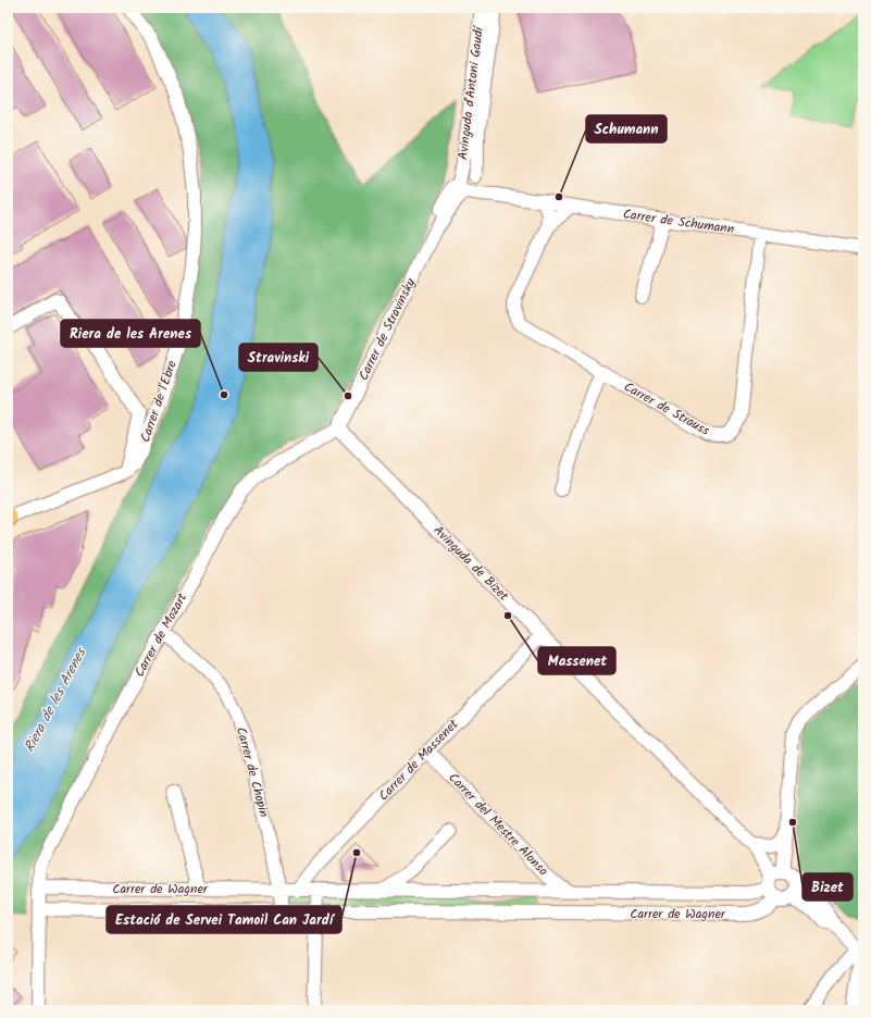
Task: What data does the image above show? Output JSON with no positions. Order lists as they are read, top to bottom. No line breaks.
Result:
{"streets":{"street":["Avinguda d'Antoni Gaudí","Carrer de Schumann","Carrer de Stravinsky","Carrer de l'Ebre","Carrer de Strauss","Avinguda de Bizet","Carrer de Mozart","Carrer de Massenet","Carrer de Chopin","Carrer del Mestre Alonso","Carrer de Wagner"]},"crossings":[["Avinguda d'Antoni Gaudí","Carrer de Schumann"],["Avinguda d'Antoni Gaudí","Carrer de Stravinsky"],["Carrer de Schumann","Carrer de Stravinsky"],["Carrer de Schumann","Carrer de Strauss"],["Carrer de Stravinsky","Avinguda de Bizet"],["Carrer de Stravinsky","Carrer de Mozart"],["Avinguda de Bizet","Carrer de Mozart"],["Avinguda de Bizet","Carrer de Massenet"],["Avinguda de Bizet","Carrer de Wagner"],["Carrer de Mozart","Carrer de Chopin"],["Carrer de Mozart","Carrer de Wagner"],["Carrer de Massenet","Carrer del Mestre Alonso"],["Carrer de Massenet","Carrer de Wagner"],["Carrer de Chopin","Carrer de Wagner"],["Carrer del Mestre Alonso","Carrer de Wagner"]],"water":["Riera de les Arenes"],"places":["Schumann","Riera de les Arenes","Stravinski","Massenet","Bizet","Estació de Servei Tamoil Can Jardí"]}
